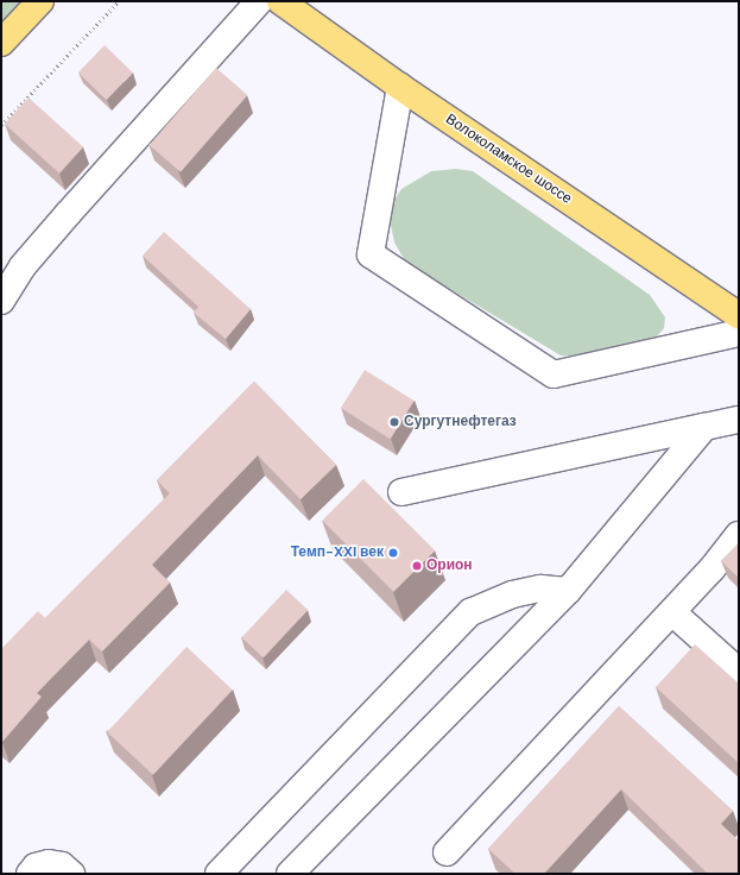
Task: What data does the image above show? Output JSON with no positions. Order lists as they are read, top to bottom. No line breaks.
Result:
{"streets":{"main road":["Волоколамское шоссе"]},"places":["Сургутнефтегаз","Темп-XXI век","Орион"]}
